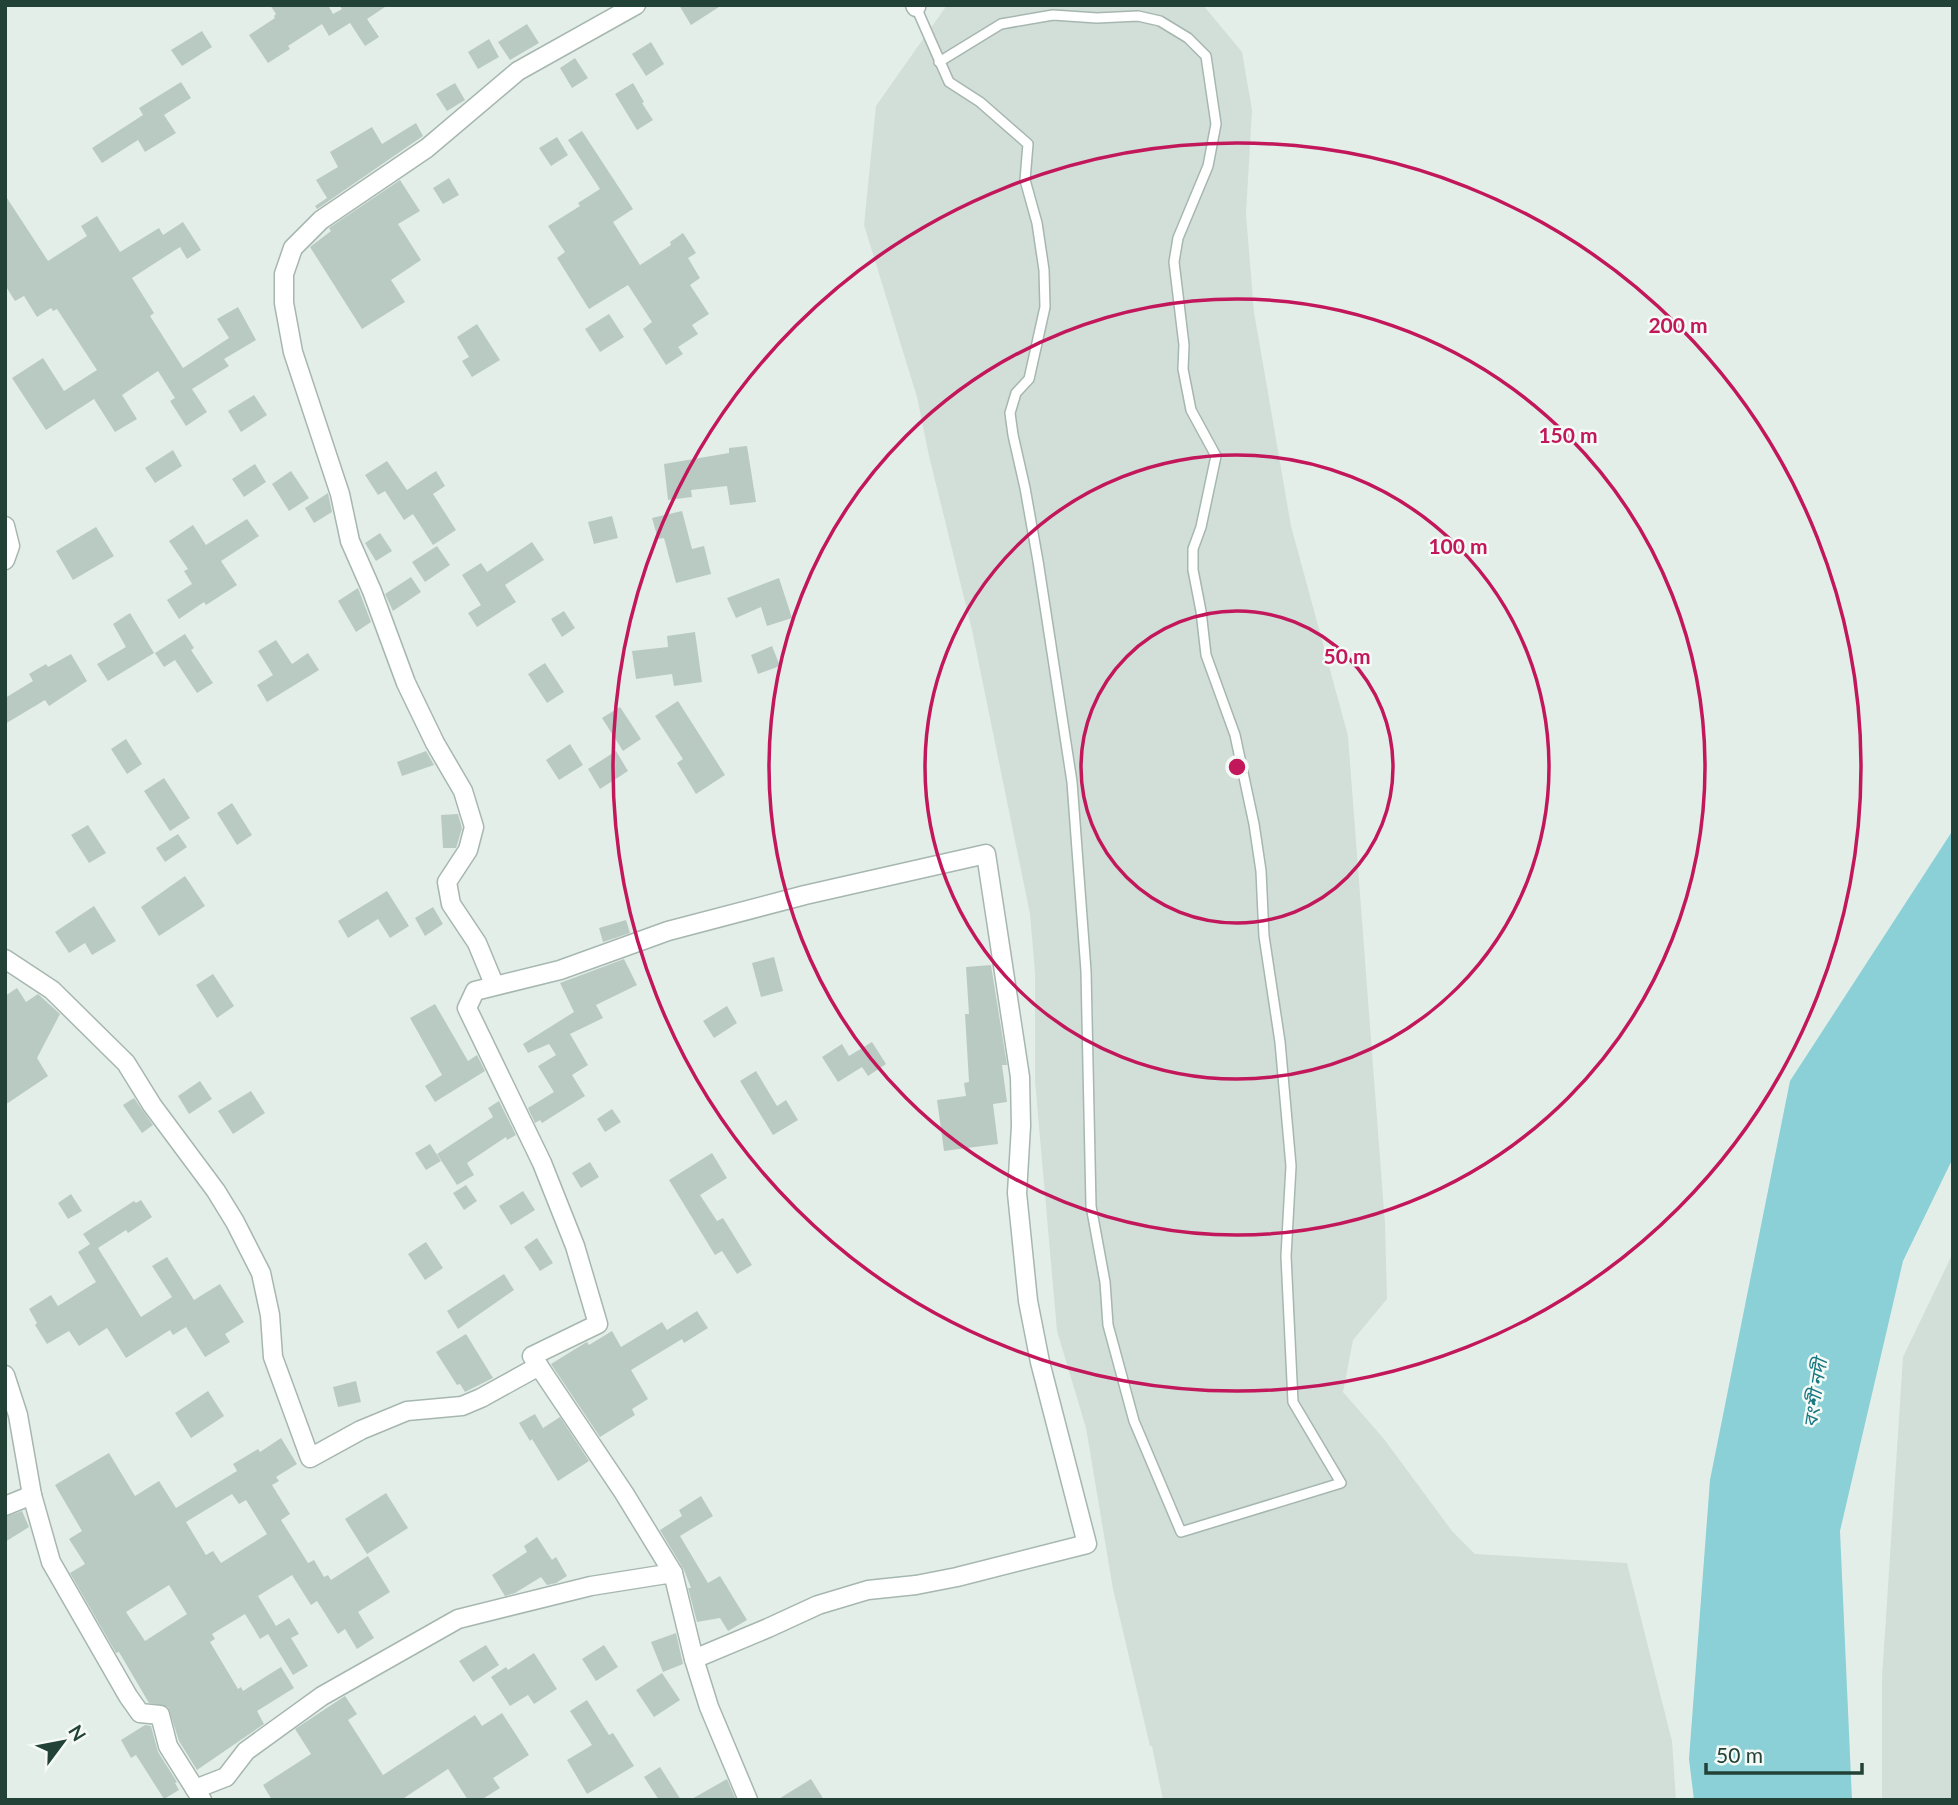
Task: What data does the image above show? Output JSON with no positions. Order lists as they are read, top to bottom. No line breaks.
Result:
{"water":["বংশী নদী"],"scale_bar":"50 m","north":"top right","rings":["200 m","150 m","100 m","50 m"]}
